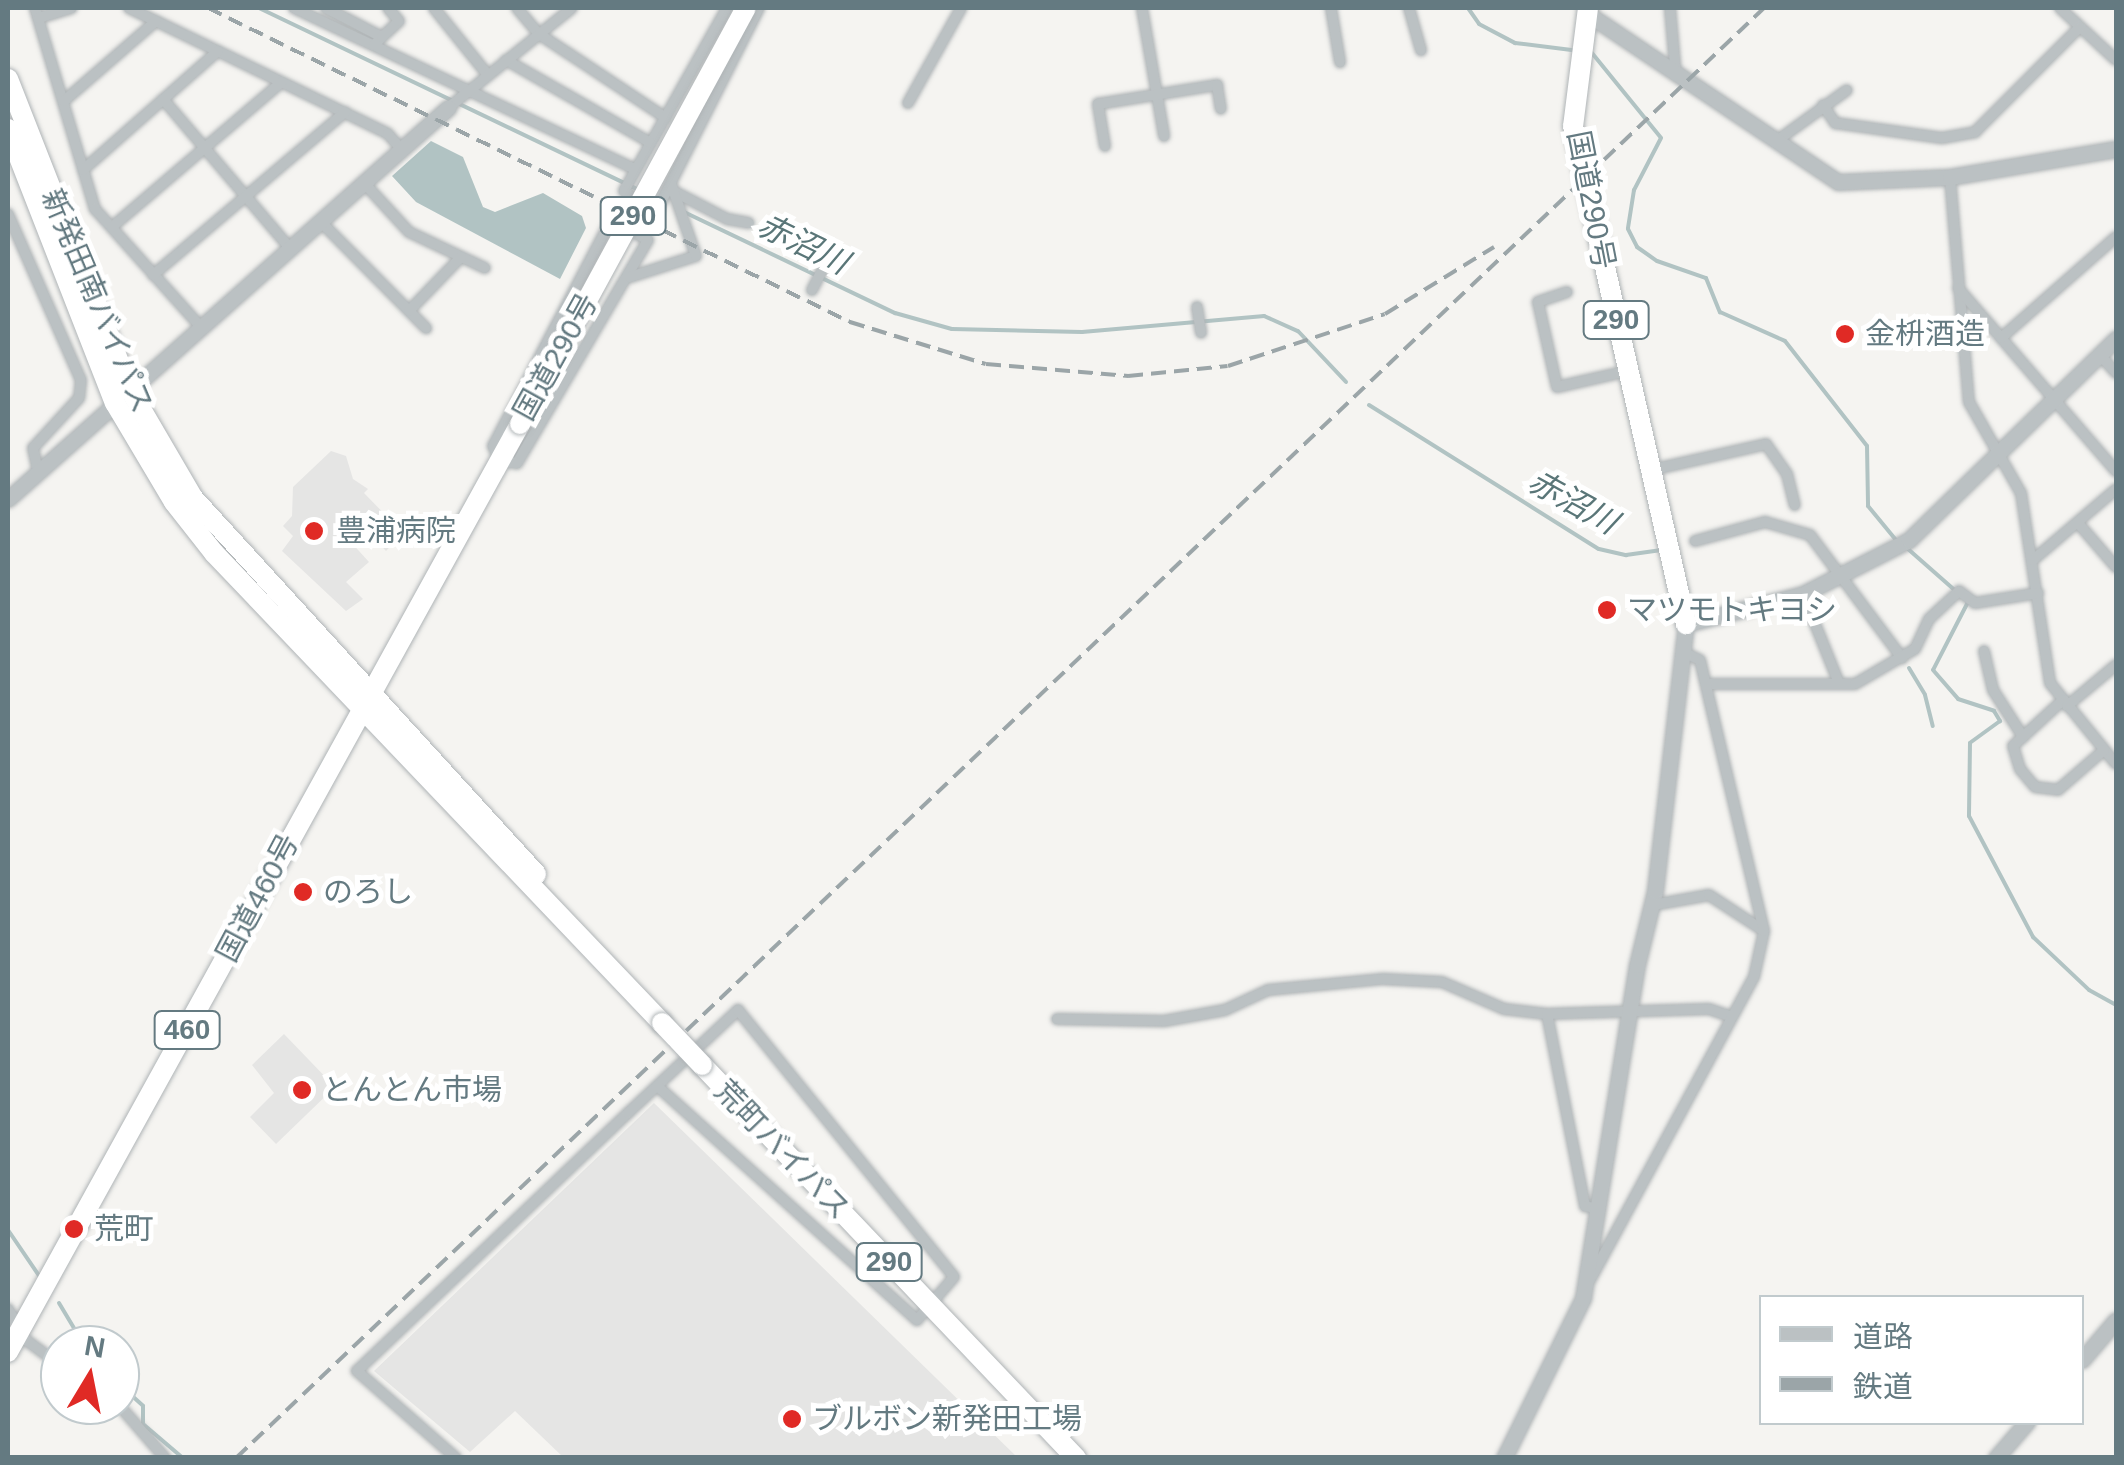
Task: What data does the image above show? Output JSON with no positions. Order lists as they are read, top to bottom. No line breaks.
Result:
{"streets":{"highway":["国道290号","290","新発田南バイパス","国道460号","460","荒町バイパス"]},"crossings":[["国道290号","新発田南バイパス"],["国道290号","国道460号"],["国道290号","荒町バイパス"],["新発田南バイパス","国道460号"],["新発田南バイパス","荒町バイパス"],["国道460号","荒町バイパス"]],"water":["赤沼川"],"places":["金枡酒造","豊浦病院","マツモトキヨシ","のろし","とんとん市場","荒町","ブルボン新発田工場"],"legend":["道路","鉄道"],"north":"top"}
